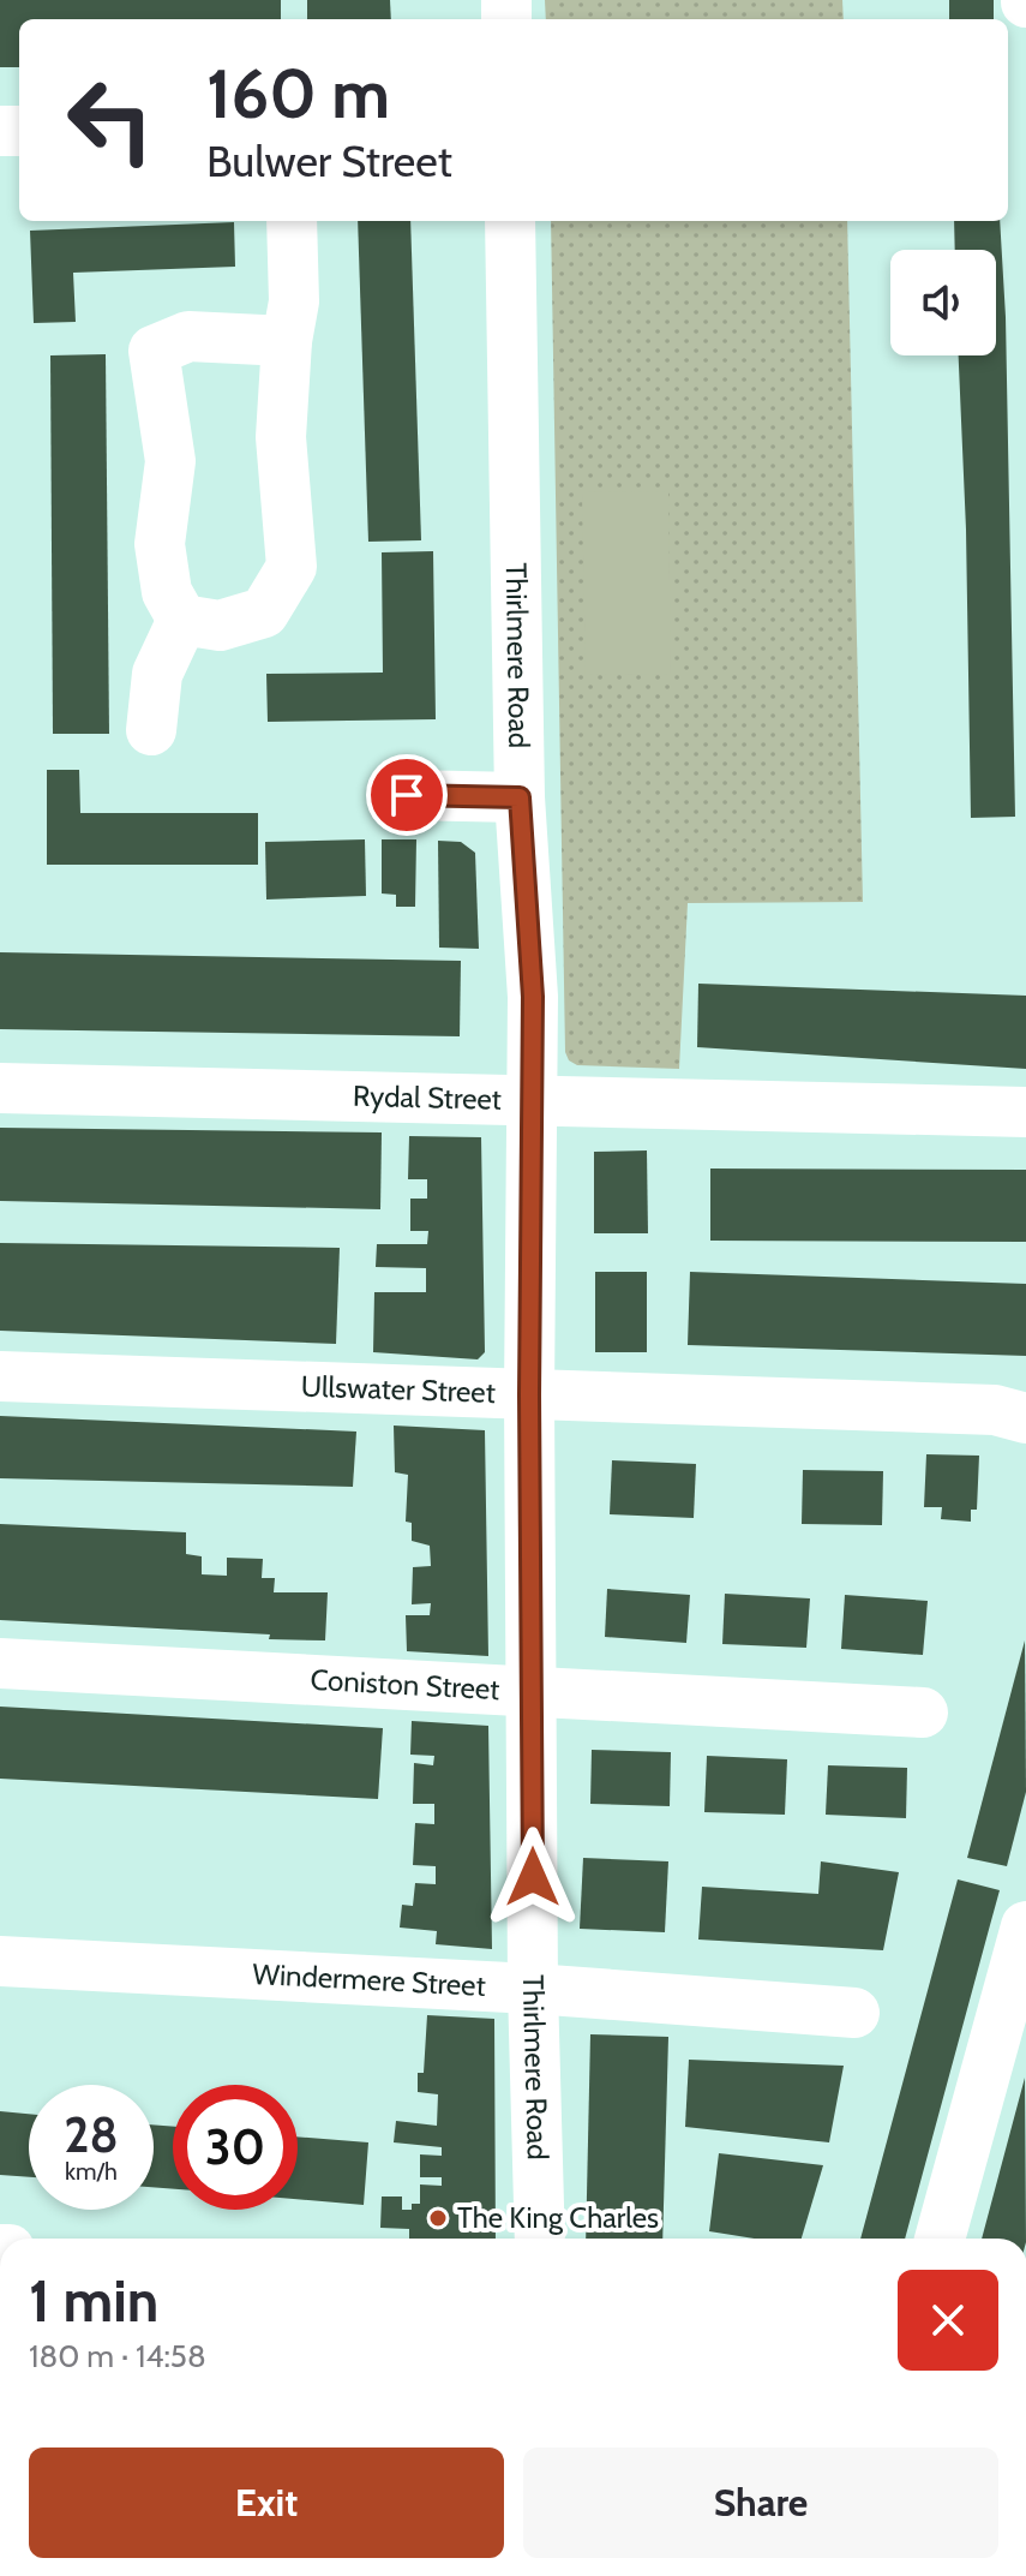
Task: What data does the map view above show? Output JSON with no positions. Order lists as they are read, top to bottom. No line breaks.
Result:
{"streets":{"street":["Thirlmere Road","Rydal Street","Ullswater Street","Coniston Street","Windermere Street"]},"crossings":[["Thirlmere Road","Rydal Street"],["Thirlmere Road","Ullswater Street"],["Thirlmere Road","Coniston Street"],["Thirlmere Road","Windermere Street"]],"places":["The King Charles"],"page":{"turn":["160 m","Bulwer Street"],"speed":"28 km/h","limit":"30","heading":["1 min","180 m · 14:58"],"buttons":["Exit","Share"]}}
